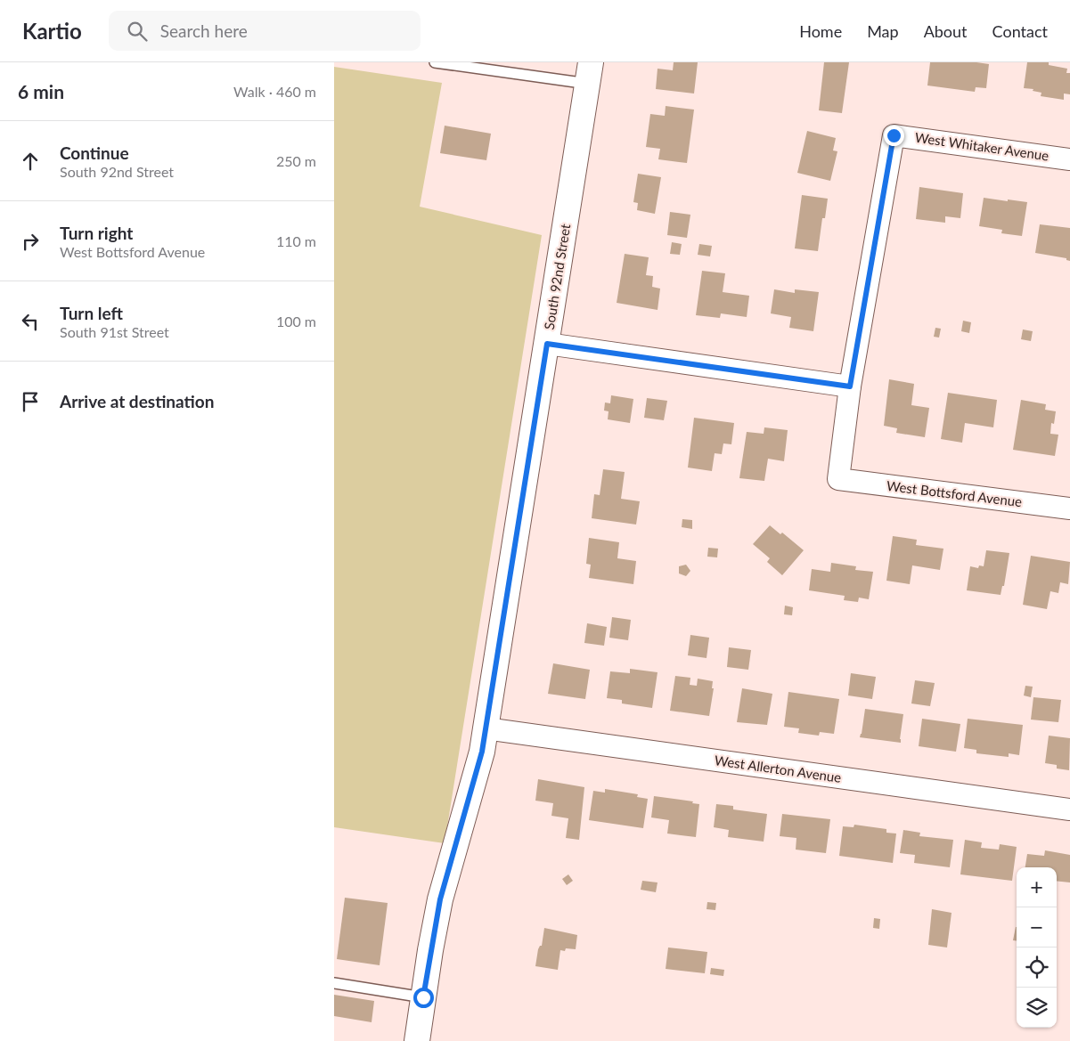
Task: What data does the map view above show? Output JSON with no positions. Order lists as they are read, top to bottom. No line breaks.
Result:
{"streets":{"main road":["South 92nd Street"],"street":["West Whitaker Avenue","West Bottsford Avenue","West Allerton Avenue"]},"crossings":[["West Whitaker Avenue","West Bottsford Avenue"],["South 92nd Street","West Allerton Avenue"]],"page":{"header":"Kartio","search":"Search here","nav":["Home","Map","About","Contact"],"heading":["6 min","Walk · 460 m"],"list":[["Continue","South 92nd Street","250 m"],["Turn right","West Bottsford Avenue","110 m"],["Turn left","South 91st Street","100 m"],"Arrive at destination"],"map_buttons":["+","−"]}}
